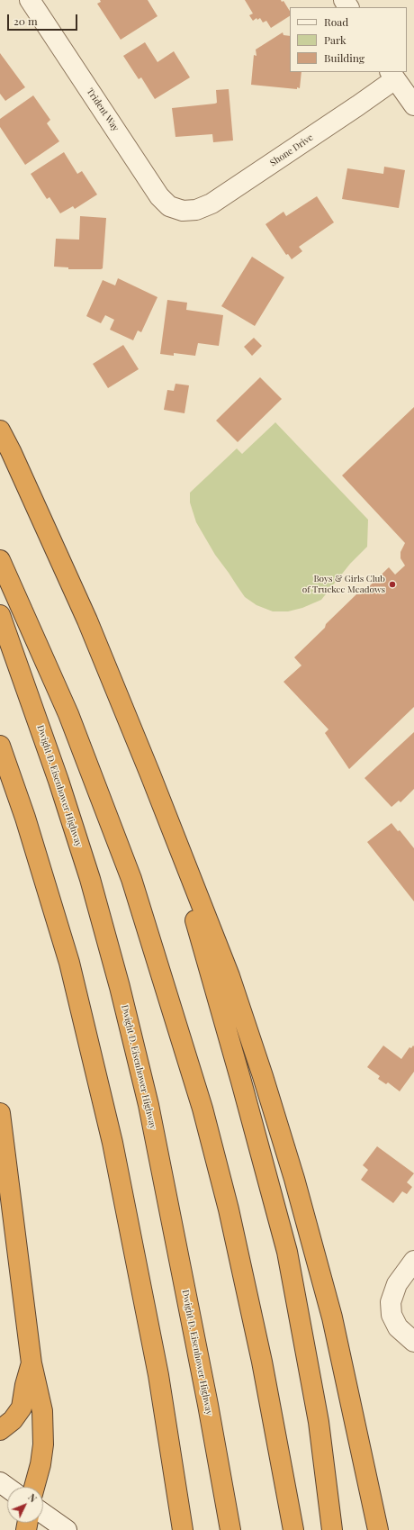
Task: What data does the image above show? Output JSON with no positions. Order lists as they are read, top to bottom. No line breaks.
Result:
{"streets":{"highway":["Dwight D. Eisenhower Highway"],"street":["Trident Way","Shone Drive"]},"crossings":[["Trident Way","Shone Drive"]],"places":["Boys & Girls Club of Truckee Meadows"],"legend":["Road","Park","Building"],"scale_bar":"20 m","north":"top right"}
